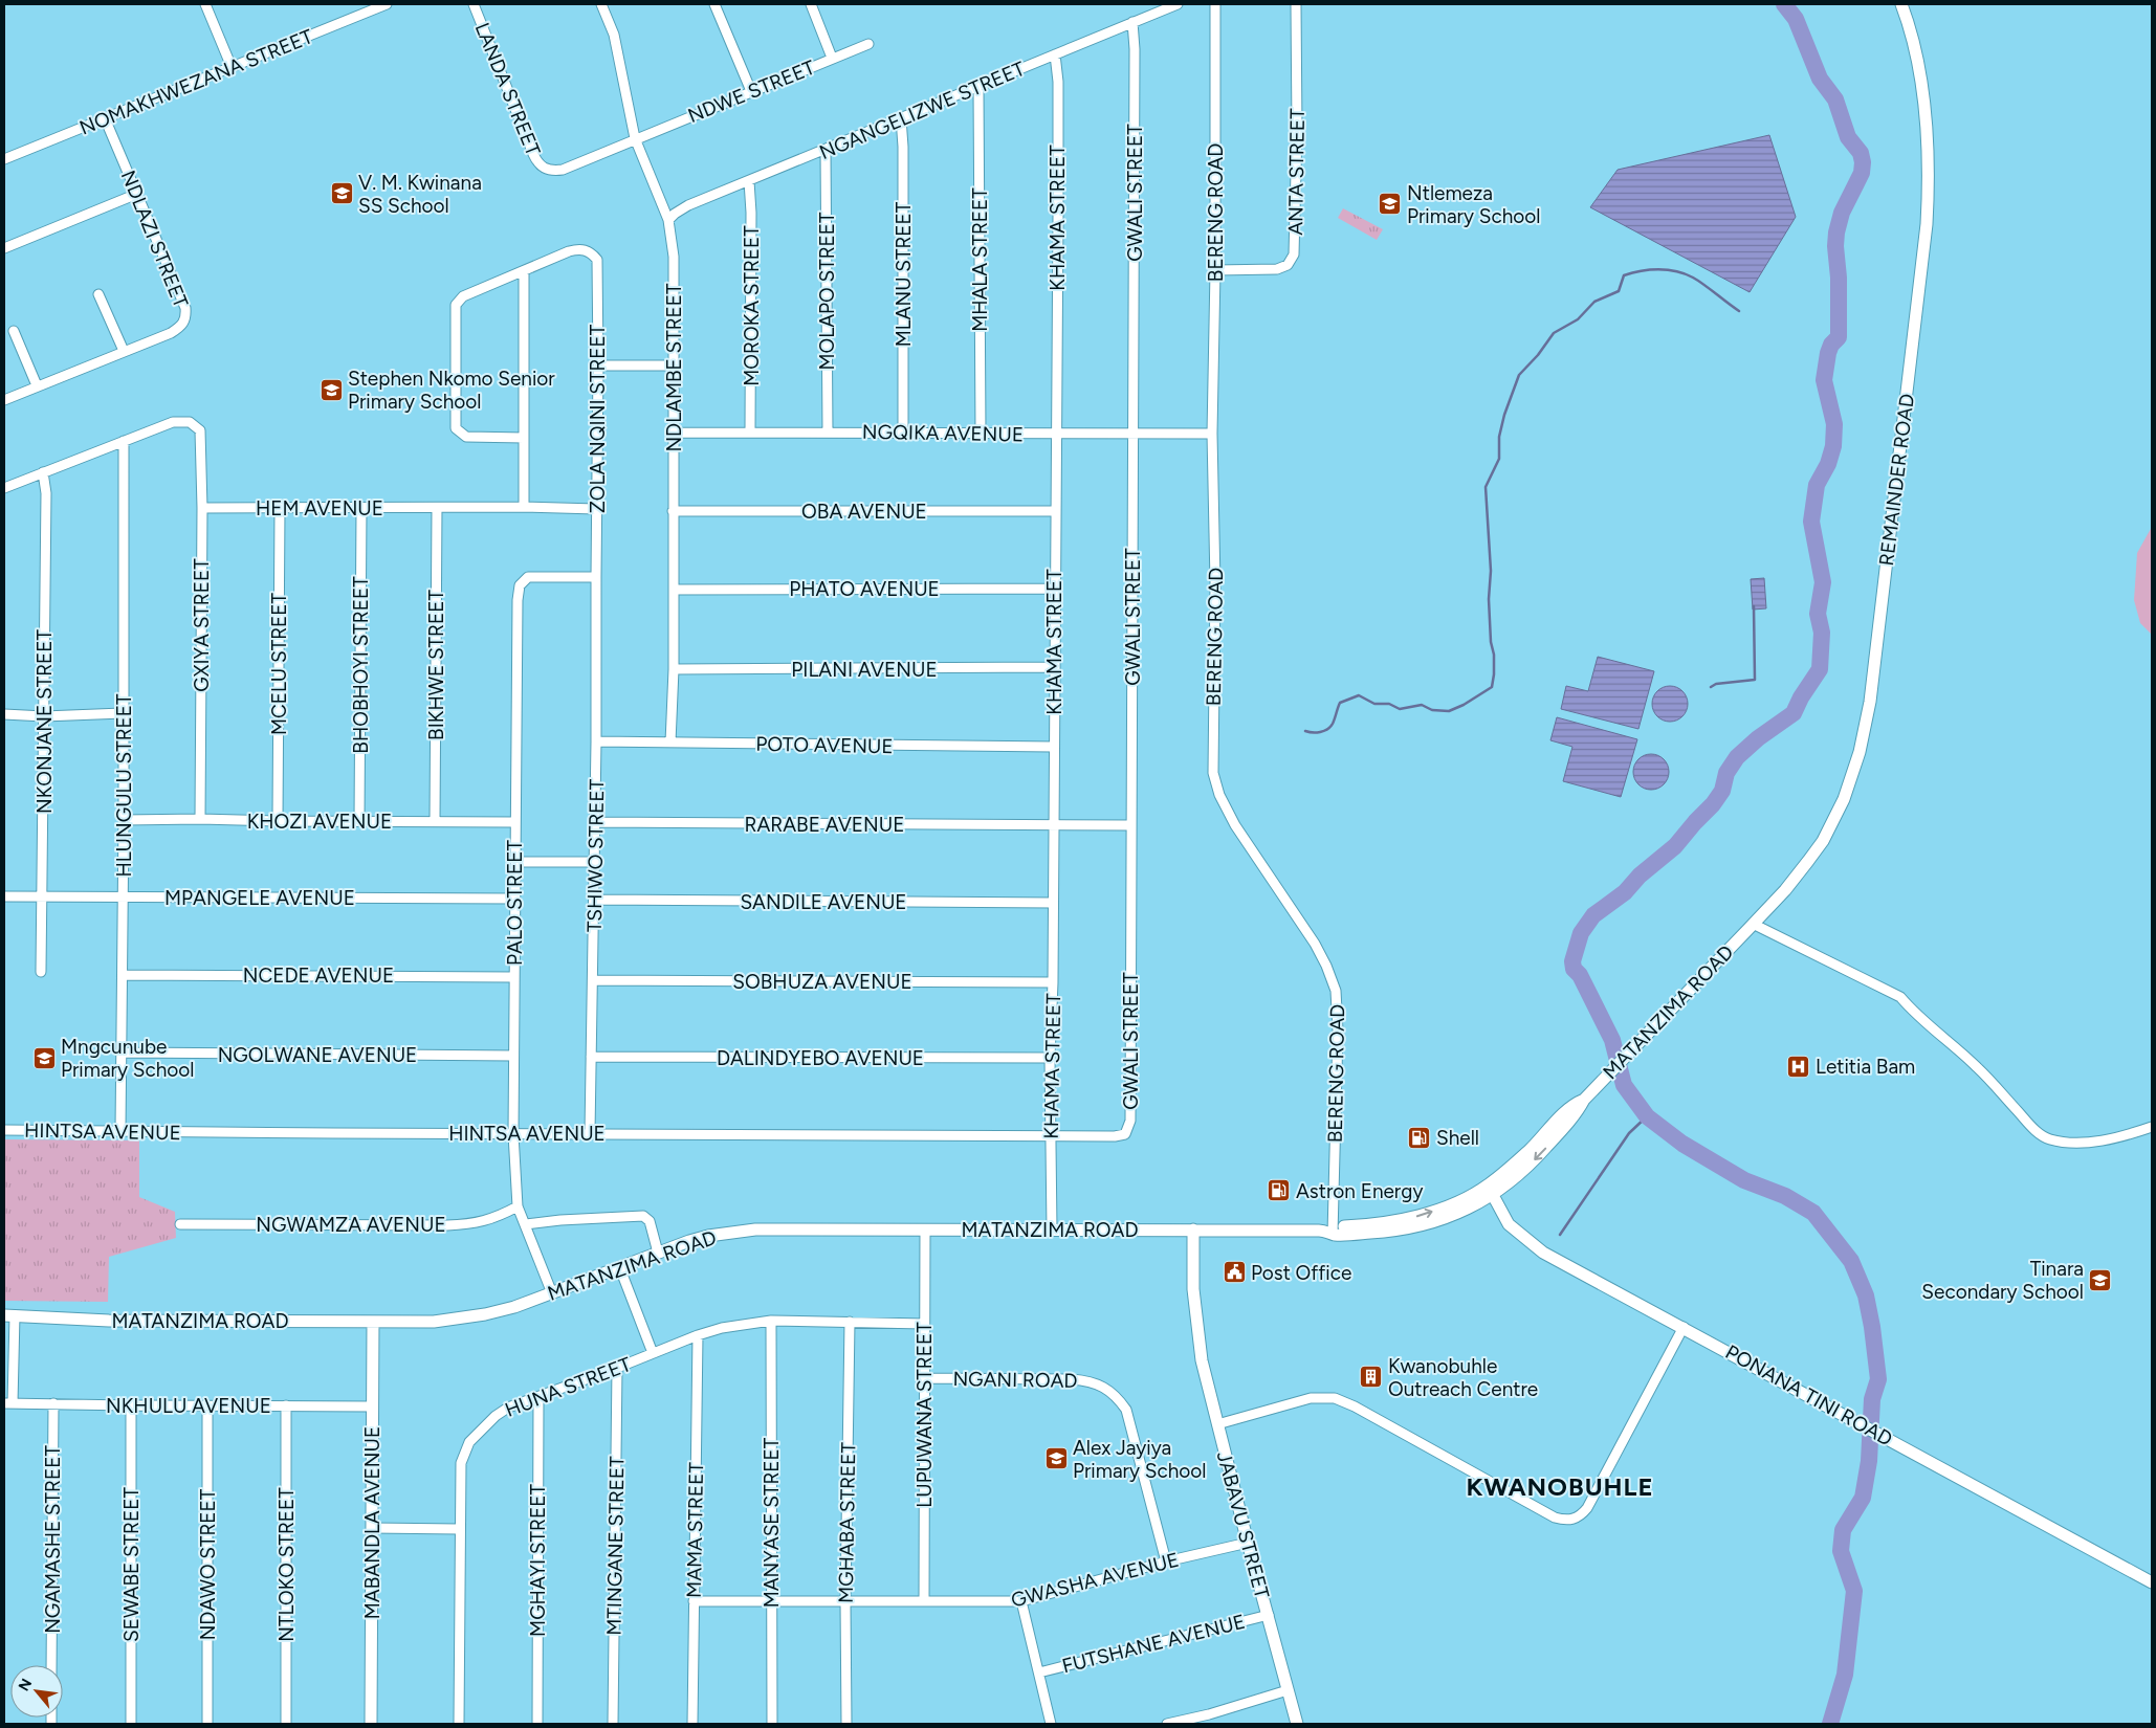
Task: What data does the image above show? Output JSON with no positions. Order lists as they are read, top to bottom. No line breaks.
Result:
{"streets":{"street":["NOMAKHWEZANA STREET","LANDA STREET","NDWE STREET","NGANGELIZWE STREET","ANTA STREET","GWALI STREET","BERENG ROAD","KHAMA STREET","NDLAZI STREET","MHALA STREET","MLANU STREET","MOLAPO STREET","MOROKA STREET","NDLAMBE STREET","ZOLA NQINI STREET","NGQIKA AVENUE","REMAINDER ROAD","HEM AVENUE","OBA AVENUE","PHATO AVENUE","GXIYA STREET","MCELU STREET","BHOBHOYI STREET","BIKHWE STREET","PILANI AVENUE","NKONJANE STREET","POTO AVENUE","HLUNGULU STREET","KHOZI AVENUE","RARABE AVENUE","TSHIWO STREET","MPANGELE AVENUE","SANDILE AVENUE","PALO STREET","NCEDE AVENUE","SOBHUZA AVENUE","MATANZIMA ROAD","NGOLWANE AVENUE","DALINDYEBO AVENUE","HINTSA AVENUE","NGWAMZA AVENUE","NGANI ROAD","HUNA STREET","PONANA TINI ROAD","NKHULU AVENUE","LUPUWANA STREET","MABANDLA AVENUE","MANYASE STREET","MGHABA STREET","JABAVU STREET","MAMA STREET","NGAMASHE STREET","MTINGANE STREET","MGHAYI STREET","SEWABE STREET","NDAWO STREET","NTLOKO STREET","GWASHA AVENUE","FUTSHANE AVENUE"]},"crossings":[["NOMAKHWEZANA STREET","NDLAZI STREET"],["LANDA STREET","NDWE STREET"],["LANDA STREET","NDLAMBE STREET"],["NDWE STREET","NDLAMBE STREET"],["NGANGELIZWE STREET","GWALI STREET"],["NGANGELIZWE STREET","KHAMA STREET"],["NGANGELIZWE STREET","MHALA STREET"],["NGANGELIZWE STREET","MLANU STREET"],["NGANGELIZWE STREET","MOLAPO STREET"],["NGANGELIZWE STREET","MOROKA STREET"],["NGANGELIZWE STREET","NDLAMBE STREET"],["ANTA STREET","BERENG ROAD"],["GWALI STREET","KHAMA STREET"],["GWALI STREET","NGQIKA AVENUE"],["GWALI STREET","RARABE AVENUE"],["GWALI STREET","HINTSA AVENUE"],["BERENG ROAD","NGQIKA AVENUE"],["BERENG ROAD","MATANZIMA ROAD"],["KHAMA STREET","NGQIKA AVENUE"],["KHAMA STREET","OBA AVENUE"],["KHAMA STREET","PHATO AVENUE"],["KHAMA STREET","PILANI AVENUE"],["KHAMA STREET","POTO AVENUE"],["KHAMA STREET","RARABE AVENUE"],["KHAMA STREET","SANDILE AVENUE"],["KHAMA STREET","SOBHUZA AVENUE"],["KHAMA STREET","MATANZIMA ROAD"],["KHAMA STREET","DALINDYEBO AVENUE"],["KHAMA STREET","HINTSA AVENUE"],["MHALA STREET","NGQIKA AVENUE"],["MLANU STREET","NGQIKA AVENUE"],["MOLAPO STREET","NGQIKA AVENUE"],["MOROKA STREET","NGQIKA AVENUE"],["NDLAMBE STREET","NGQIKA AVENUE"],["NDLAMBE STREET","OBA AVENUE"],["NDLAMBE STREET","PHATO AVENUE"],["NDLAMBE STREET","PILANI AVENUE"],["NDLAMBE STREET","POTO AVENUE"],["ZOLA NQINI STREET","HEM AVENUE"],["ZOLA NQINI STREET","TSHIWO STREET"],["ZOLA NQINI STREET","PALO STREET"],["REMAINDER ROAD","MATANZIMA ROAD"],["HEM AVENUE","GXIYA STREET"],["HEM AVENUE","MCELU STREET"],["HEM AVENUE","BHOBHOYI STREET"],["HEM AVENUE","BIKHWE STREET"],["GXIYA STREET","HLUNGULU STREET"],["GXIYA STREET","KHOZI AVENUE"],["MCELU STREET","KHOZI AVENUE"],["BHOBHOYI STREET","KHOZI AVENUE"],["BIKHWE STREET","KHOZI AVENUE"],["NKONJANE STREET","MPANGELE AVENUE"],["POTO AVENUE","TSHIWO STREET"],["HLUNGULU STREET","KHOZI AVENUE"],["HLUNGULU STREET","MPANGELE AVENUE"],["HLUNGULU STREET","NCEDE AVENUE"],["HLUNGULU STREET","NGOLWANE AVENUE"],["HLUNGULU STREET","HINTSA AVENUE"],["KHOZI AVENUE","PALO STREET"],["RARABE AVENUE","TSHIWO STREET"],["TSHIWO STREET","SANDILE AVENUE"],["TSHIWO STREET","PALO STREET"],["TSHIWO STREET","SOBHUZA AVENUE"],["TSHIWO STREET","DALINDYEBO AVENUE"],["TSHIWO STREET","HINTSA AVENUE"],["MPANGELE AVENUE","PALO STREET"],["PALO STREET","NCEDE AVENUE"],["PALO STREET","MATANZIMA ROAD"],["PALO STREET","NGOLWANE AVENUE"],["PALO STREET","HINTSA AVENUE"],["PALO STREET","NGWAMZA AVENUE"],["MATANZIMA ROAD","PONANA TINI ROAD"],["MATANZIMA ROAD","LUPUWANA STREET"],["MATANZIMA ROAD","MABANDLA AVENUE"],["MATANZIMA ROAD","JABAVU STREET"],["NGANI ROAD","LUPUWANA STREET"],["NGANI ROAD","GWASHA AVENUE"],["HUNA STREET","LUPUWANA STREET"],["HUNA STREET","MANYASE STREET"],["HUNA STREET","MGHABA STREET"],["HUNA STREET","MAMA STREET"],["HUNA STREET","MTINGANE STREET"],["HUNA STREET","MGHAYI STREET"],["NKHULU AVENUE","MABANDLA AVENUE"],["NKHULU AVENUE","NGAMASHE STREET"],["NKHULU AVENUE","SEWABE STREET"],["NKHULU AVENUE","NDAWO STREET"],["NKHULU AVENUE","NTLOKO STREET"],["LUPUWANA STREET","GWASHA AVENUE"],["MANYASE STREET","GWASHA AVENUE"],["MGHABA STREET","GWASHA AVENUE"],["JABAVU STREET","GWASHA AVENUE"],["JABAVU STREET","FUTSHANE AVENUE"],["MAMA STREET","GWASHA AVENUE"]],"districts":["KWANOBUHLE"],"places":{"school or university":["V. M. Kwinana SS School","Ntlemeza Primary School","Stephen Nkomo Senior Primary School","Mngcunube Primary School","Tinara Secondary School","Alex Jayiya Primary School"],"hospital":["Letitia Bam"],"fuel station":["Shell","Astron Energy"],"public building":["Post Office"],"building":["Kwanobuhle Outreach Centre"]},"north":"top left"}
